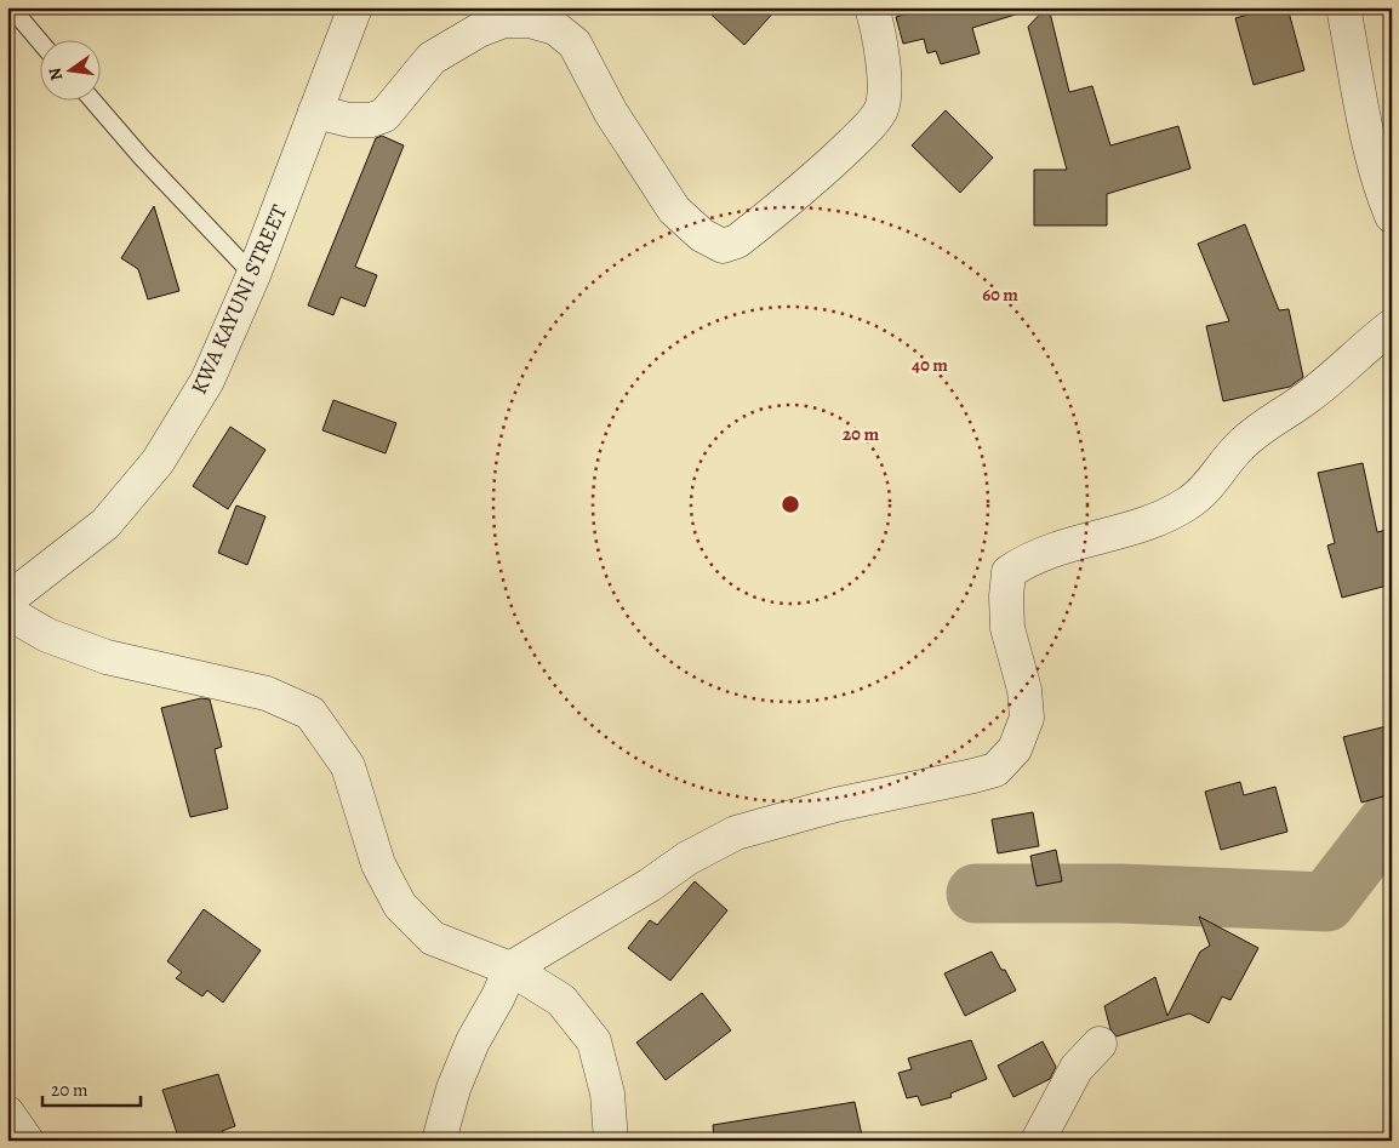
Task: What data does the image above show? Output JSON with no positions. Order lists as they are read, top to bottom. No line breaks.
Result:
{"streets":{"street":["KWA KAYUNI STREET"]},"scale_bar":"20 m","north":"left","rings":["60 m","40 m","20 m"]}
